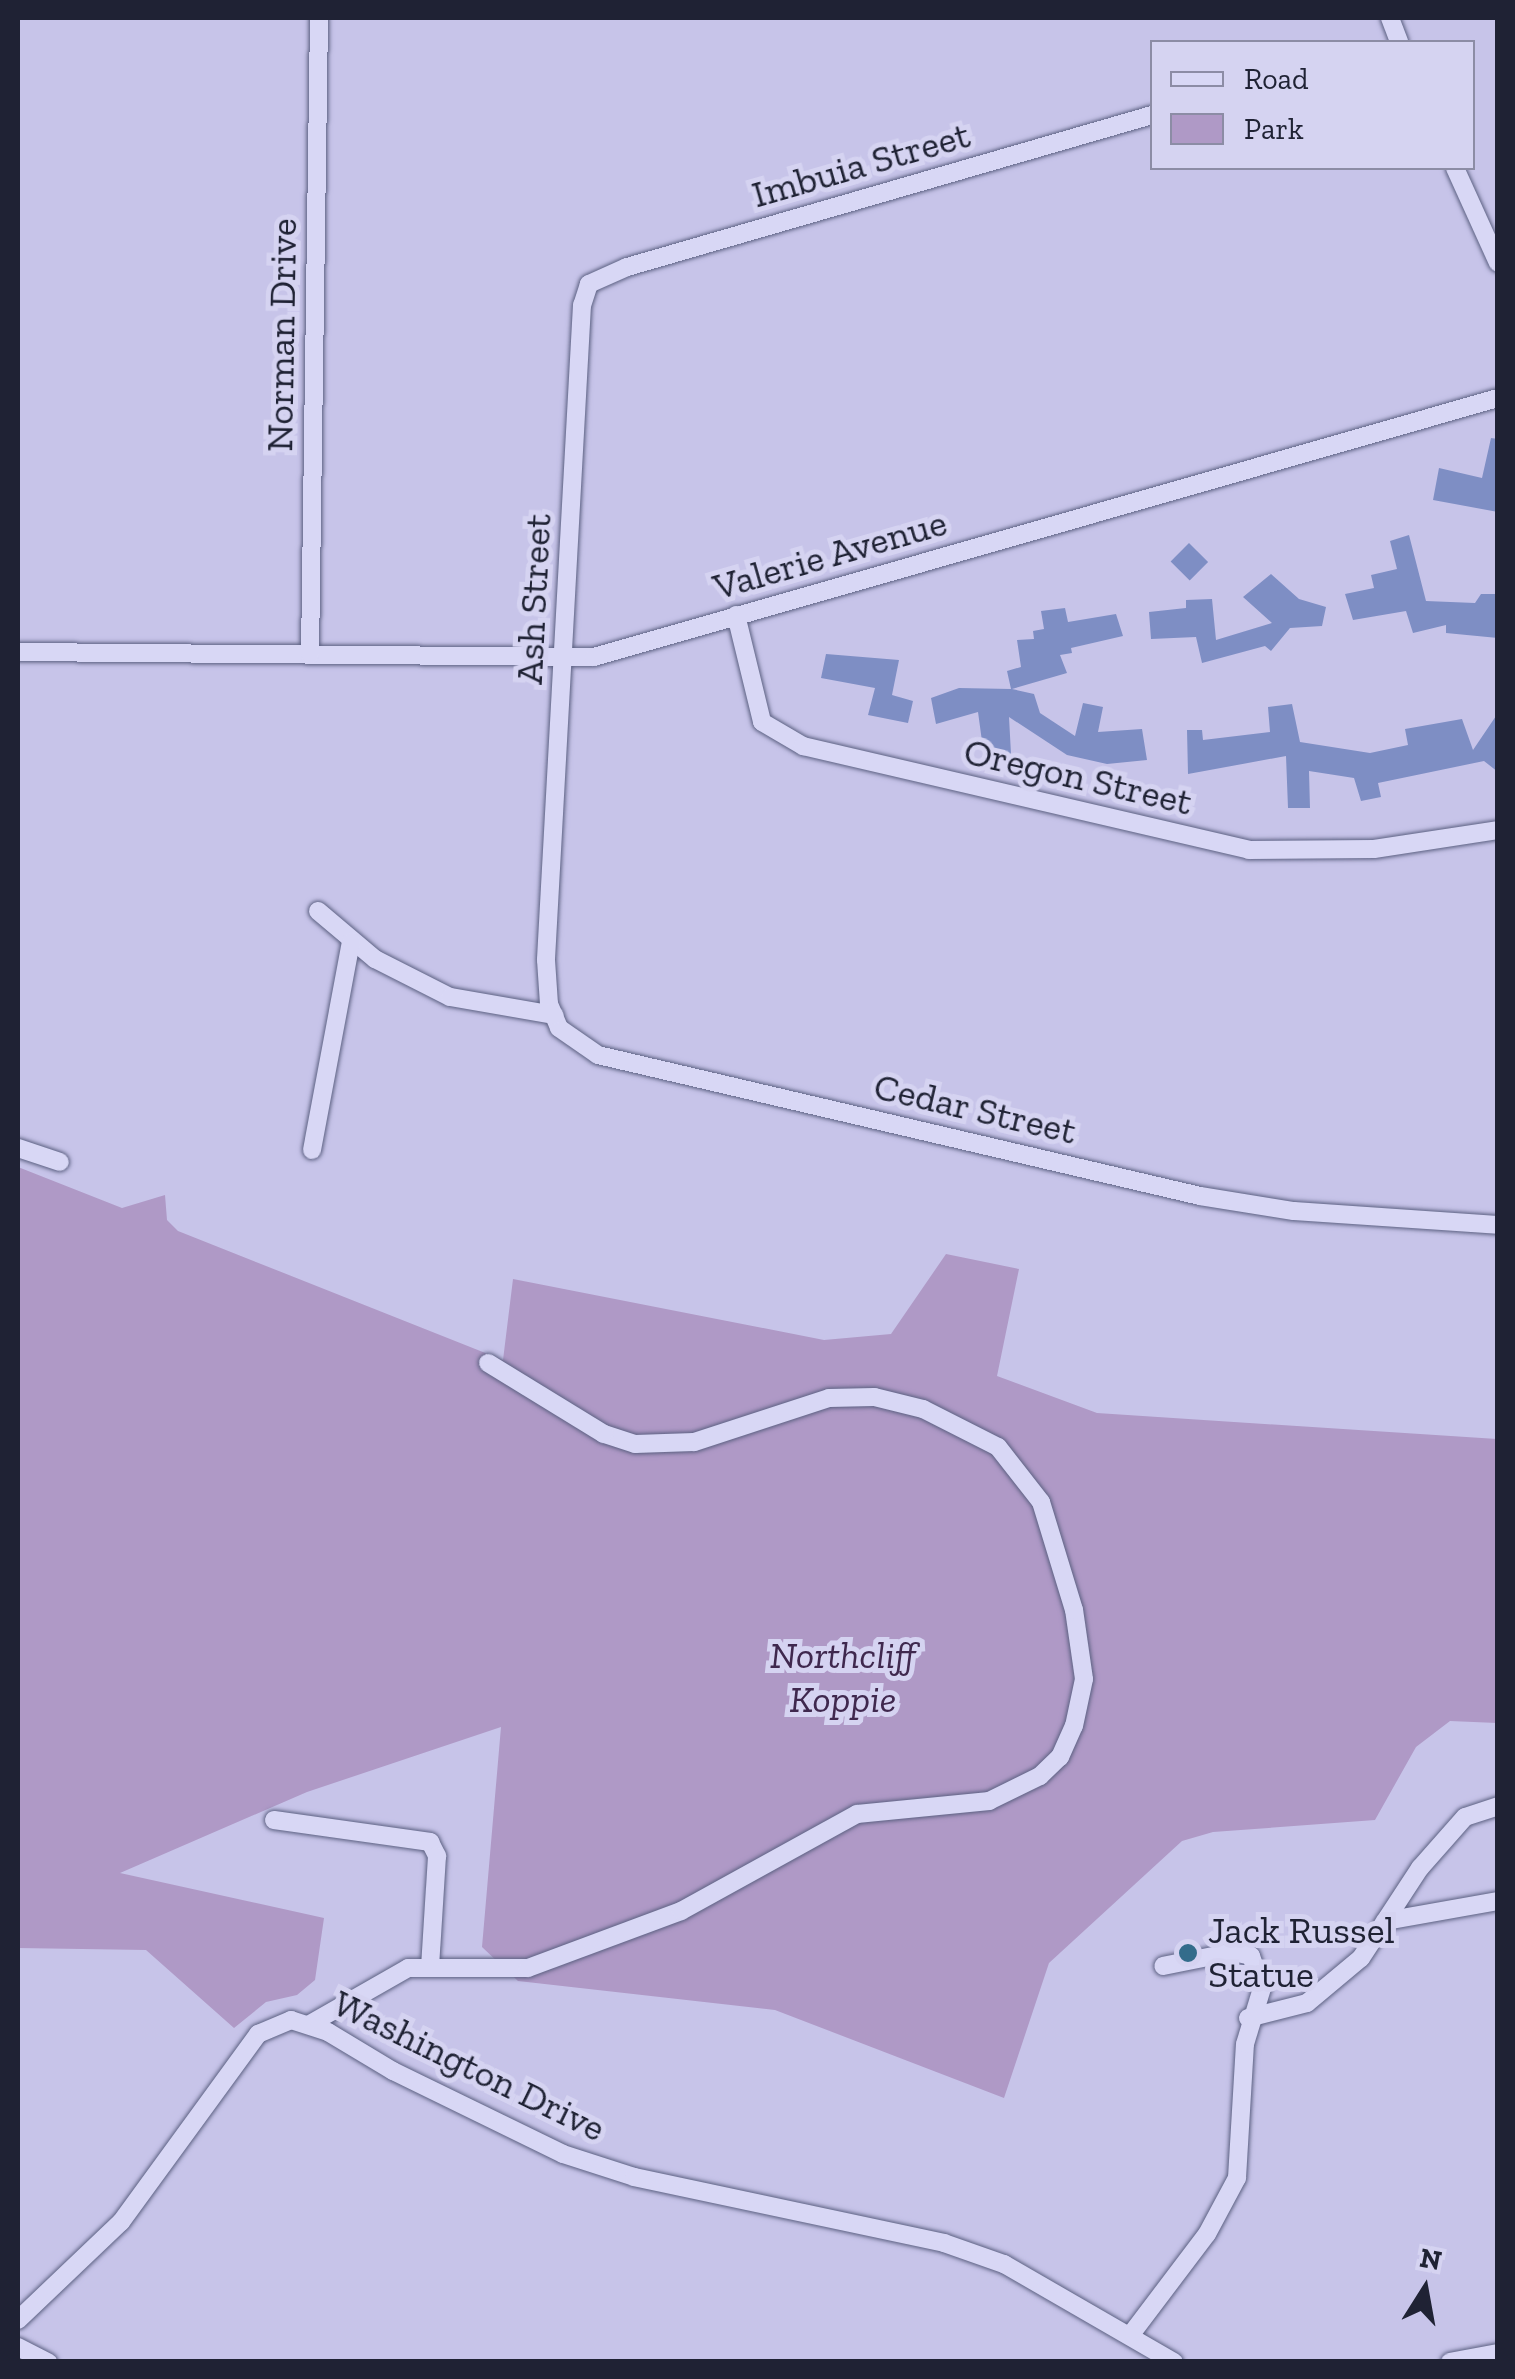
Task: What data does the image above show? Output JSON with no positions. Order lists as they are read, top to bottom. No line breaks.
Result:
{"streets":{"street":["Imbuia Street","Norman Drive","Valerie Avenue","Ash Street","Oregon Street","Cedar Street","Washington Drive"]},"crossings":[["Imbuia Street","Ash Street"],["Norman Drive","Valerie Avenue"],["Valerie Avenue","Ash Street"],["Valerie Avenue","Oregon Street"],["Ash Street","Cedar Street"]],"parks":["Northcliff Koppie"],"places":["Jack Russel Statue"],"legend":["Road","Park"],"north":"top"}
